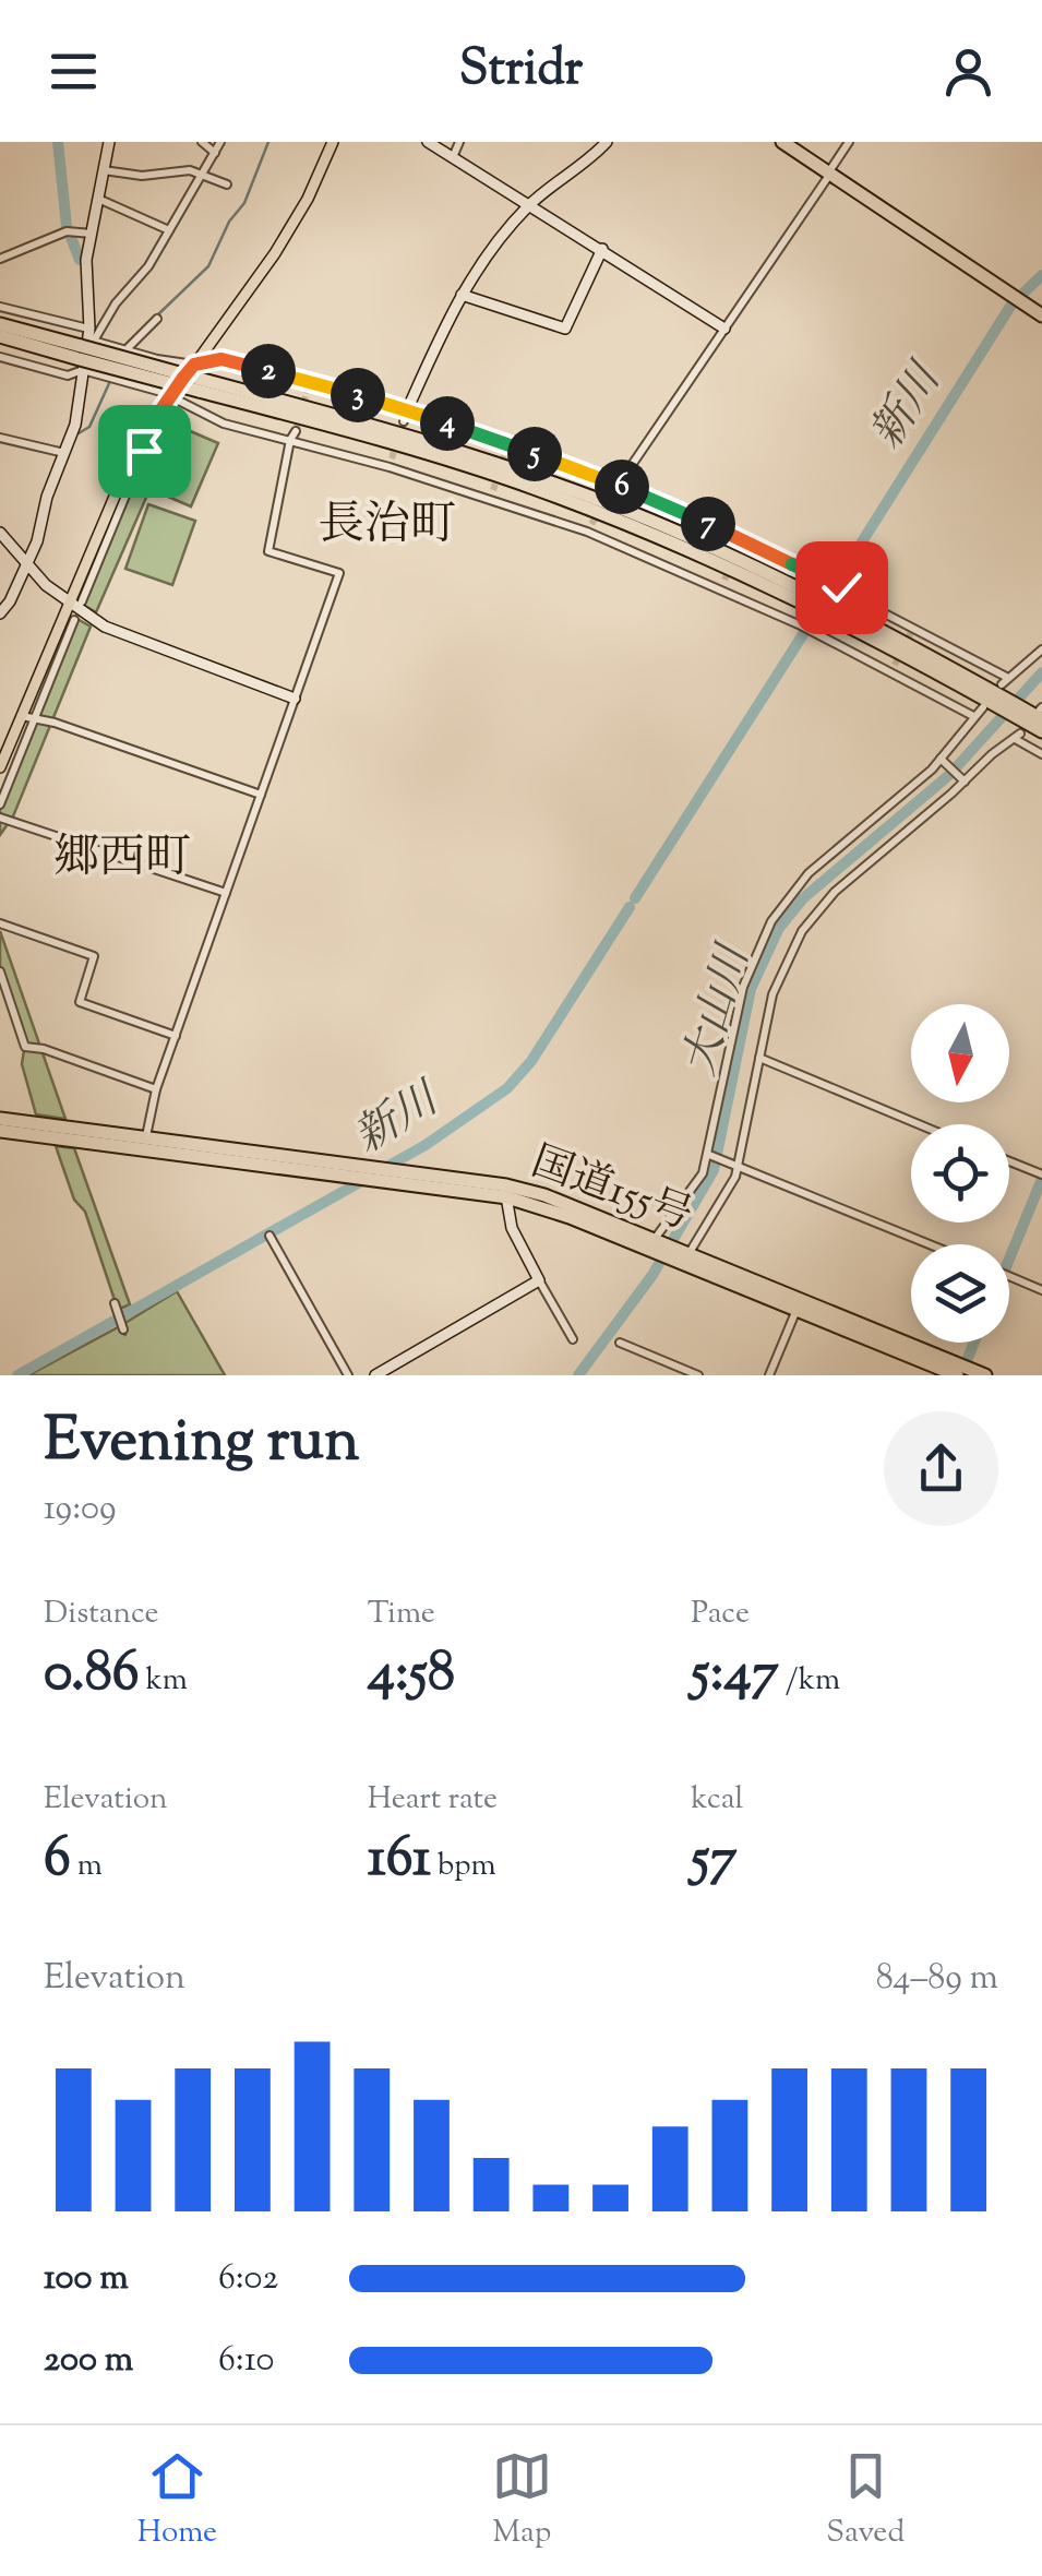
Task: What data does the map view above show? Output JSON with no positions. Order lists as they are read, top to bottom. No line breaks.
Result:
{"streets":{"highway":["国道155号"]},"districts":["長治町","郷西町"],"water":["新川","大山川"],"north":"bottom","page":{"header":"Stridr","pins":["2","3","4","5","6","7"],"heading":["Evening run","19:09"],"stats":[["Distance","0.86 km"],["Time","4:58"],["Pace","5:47 /km"],["Elevation","6 m"],["Heart rate","161 bpm"],["kcal","57"]],"chart":["Elevation","84–89 m"],"list":[{"name":"100 m","note":"6:02"},{"name":"200 m","note":"6:10"}],"tabs":["Home","Map","Saved"]}}
